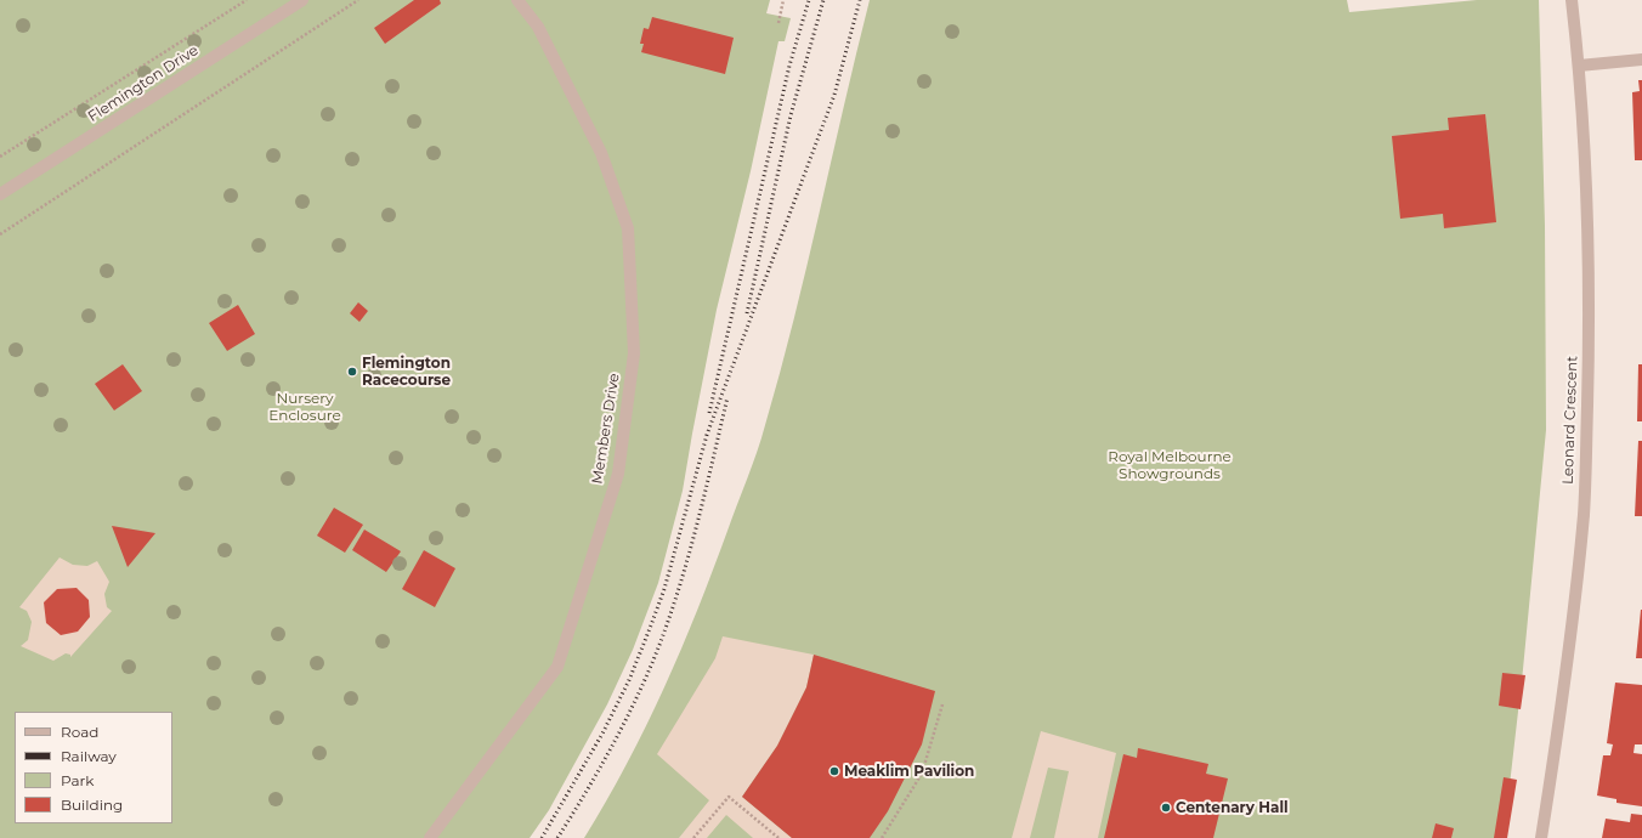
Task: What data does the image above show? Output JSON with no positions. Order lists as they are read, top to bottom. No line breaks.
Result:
{"streets":{"street":["Flemington Drive","Leonard Crescent","Members Drive"]},"parks":["Nursery Enclosure","Royal Melbourne Showgrounds"],"places":["Flemington Racecourse","Meaklim Pavilion","Centenary Hall"],"legend":["Road","Railway","Park","Building"]}
